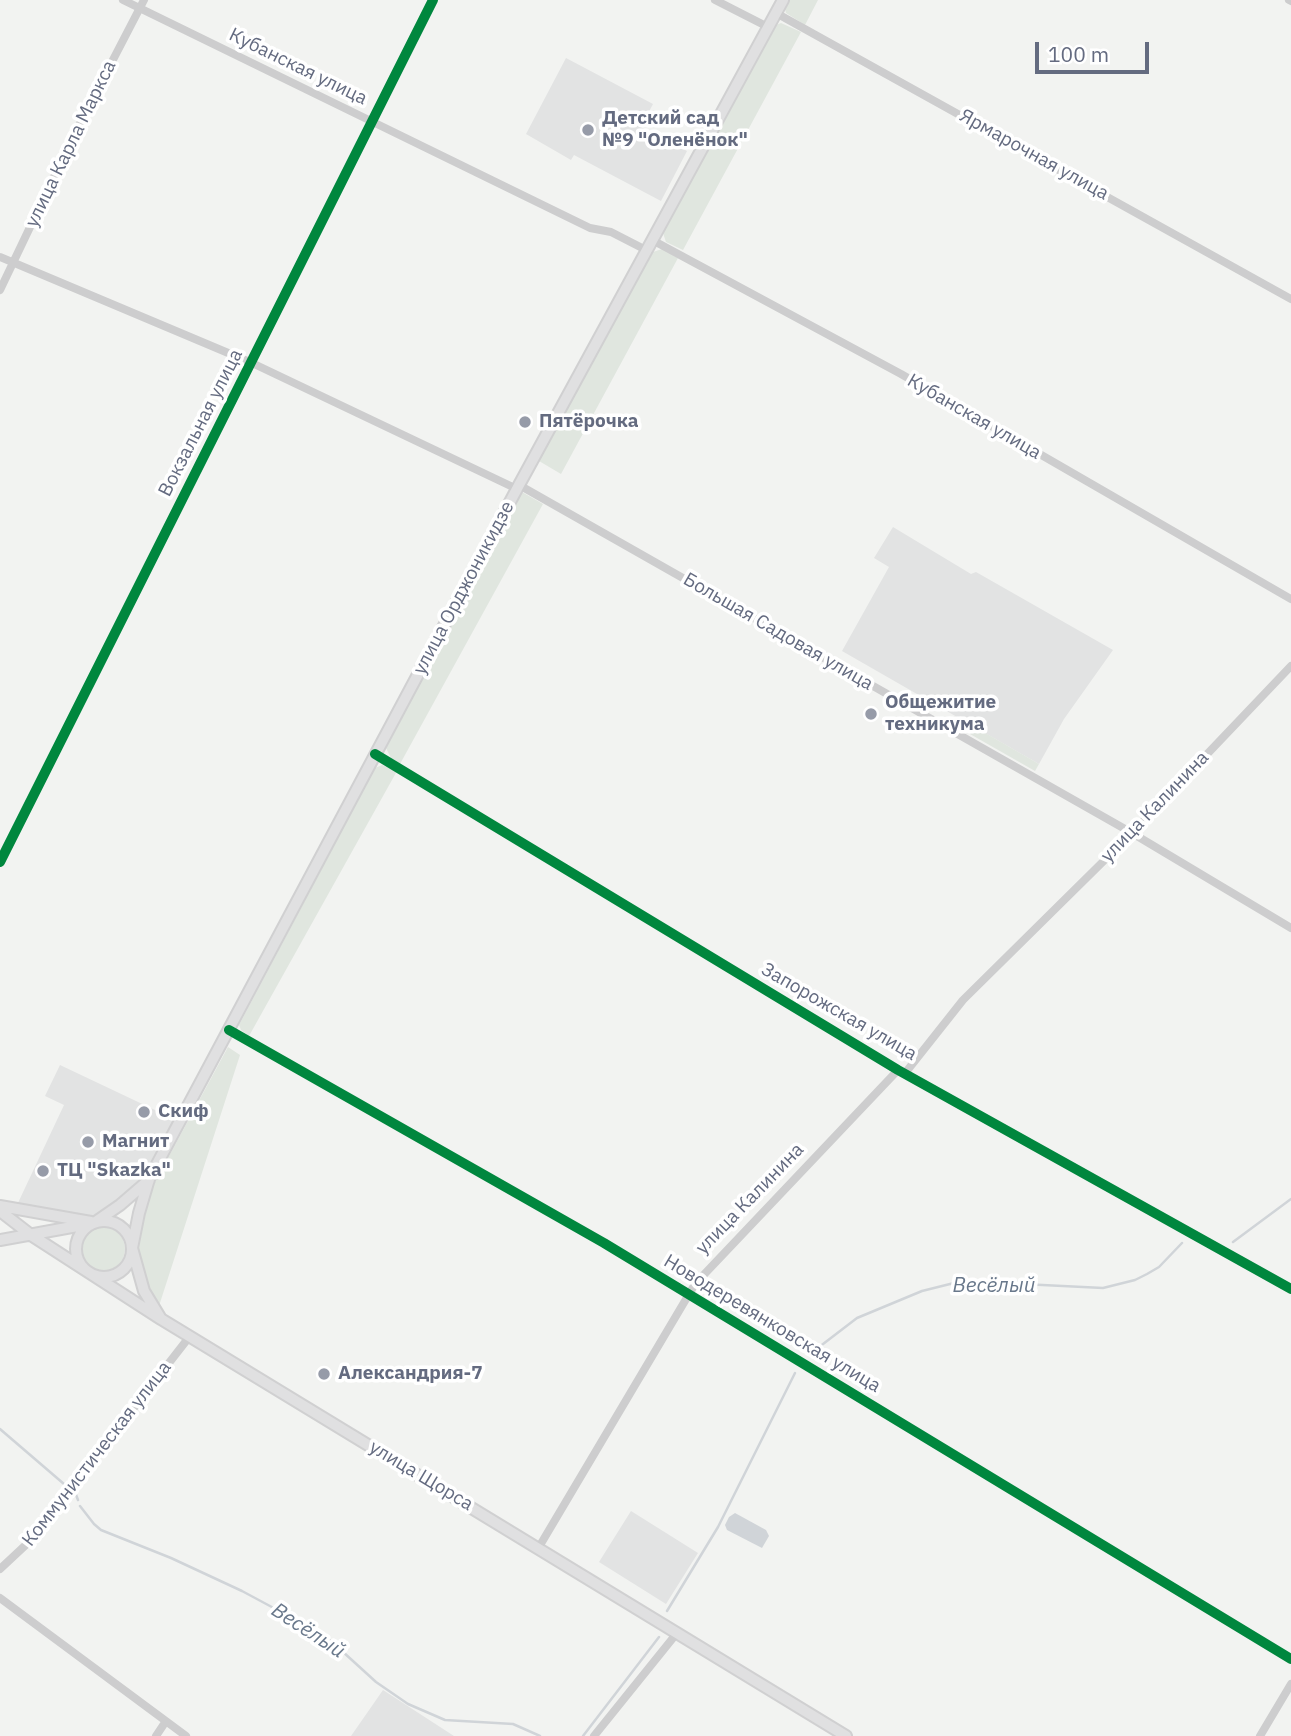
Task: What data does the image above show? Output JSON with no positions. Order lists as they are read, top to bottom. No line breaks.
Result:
{"streets":{"main road":["улица Орджоникидзе","улица Щорса"],"street":["Кубанская улица","улица Карла Маркса","Ярмарочная улица","Вокзальная улица","Большая Садовая улица","улица Калинина","Запорожская улица","Новодеревянковская улица","Коммунистическая улица"]},"crossings":[["Кубанская улица","улица Карла Маркса"],["Кубанская улица","Вокзальная улица"],["Кубанская улица","улица Орджоникидзе"],["улица Карла Маркса","Большая Садовая улица"],["Ярмарочная улица","улица Орджоникидзе"],["Вокзальная улица","Большая Садовая улица"],["улица Орджоникидзе","Большая Садовая улица"],["улица Орджоникидзе","Запорожская улица"],["улица Орджоникидзе","Новодеревянковская улица"],["Большая Садовая улица","улица Калинина"],["улица Калинина","Запорожская улица"],["улица Калинина","Новодеревянковская улица"],["улица Калинина","улица Щорса"],["Коммунистическая улица","улица Щорса"]],"water":["Весёлый"],"places":["Детский сад №9 \"Оленёнок\"","Пятёрочка","Общежитие техникума","Скиф","Магнит","ТЦ \"Skazka\"","Александрия-7"],"scale_bar":"100 m"}
